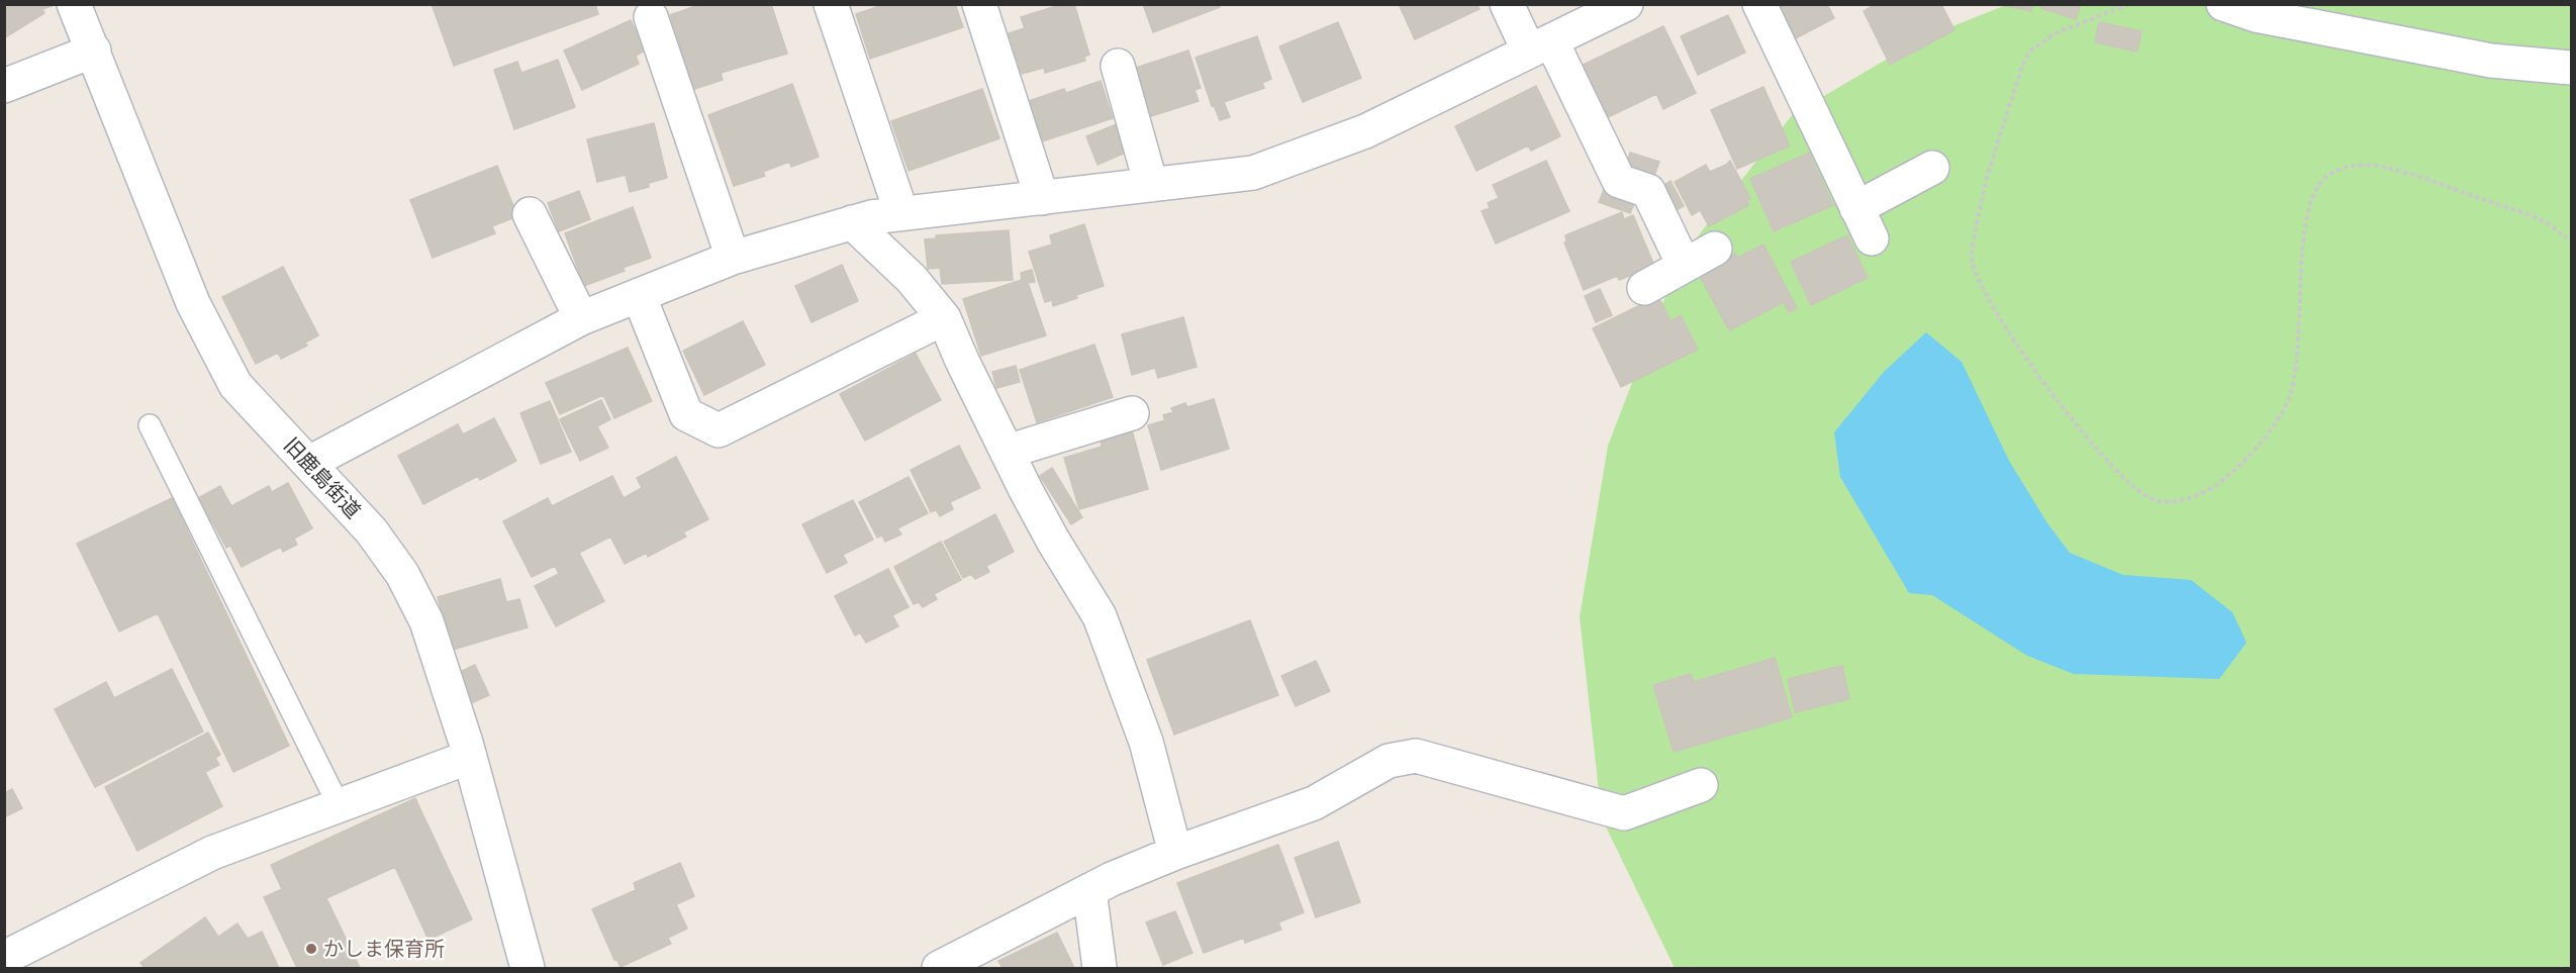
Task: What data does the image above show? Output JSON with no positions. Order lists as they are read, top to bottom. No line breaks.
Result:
{"streets":{"street":["旧鹿島街道"]},"places":["かしま保育所"]}
